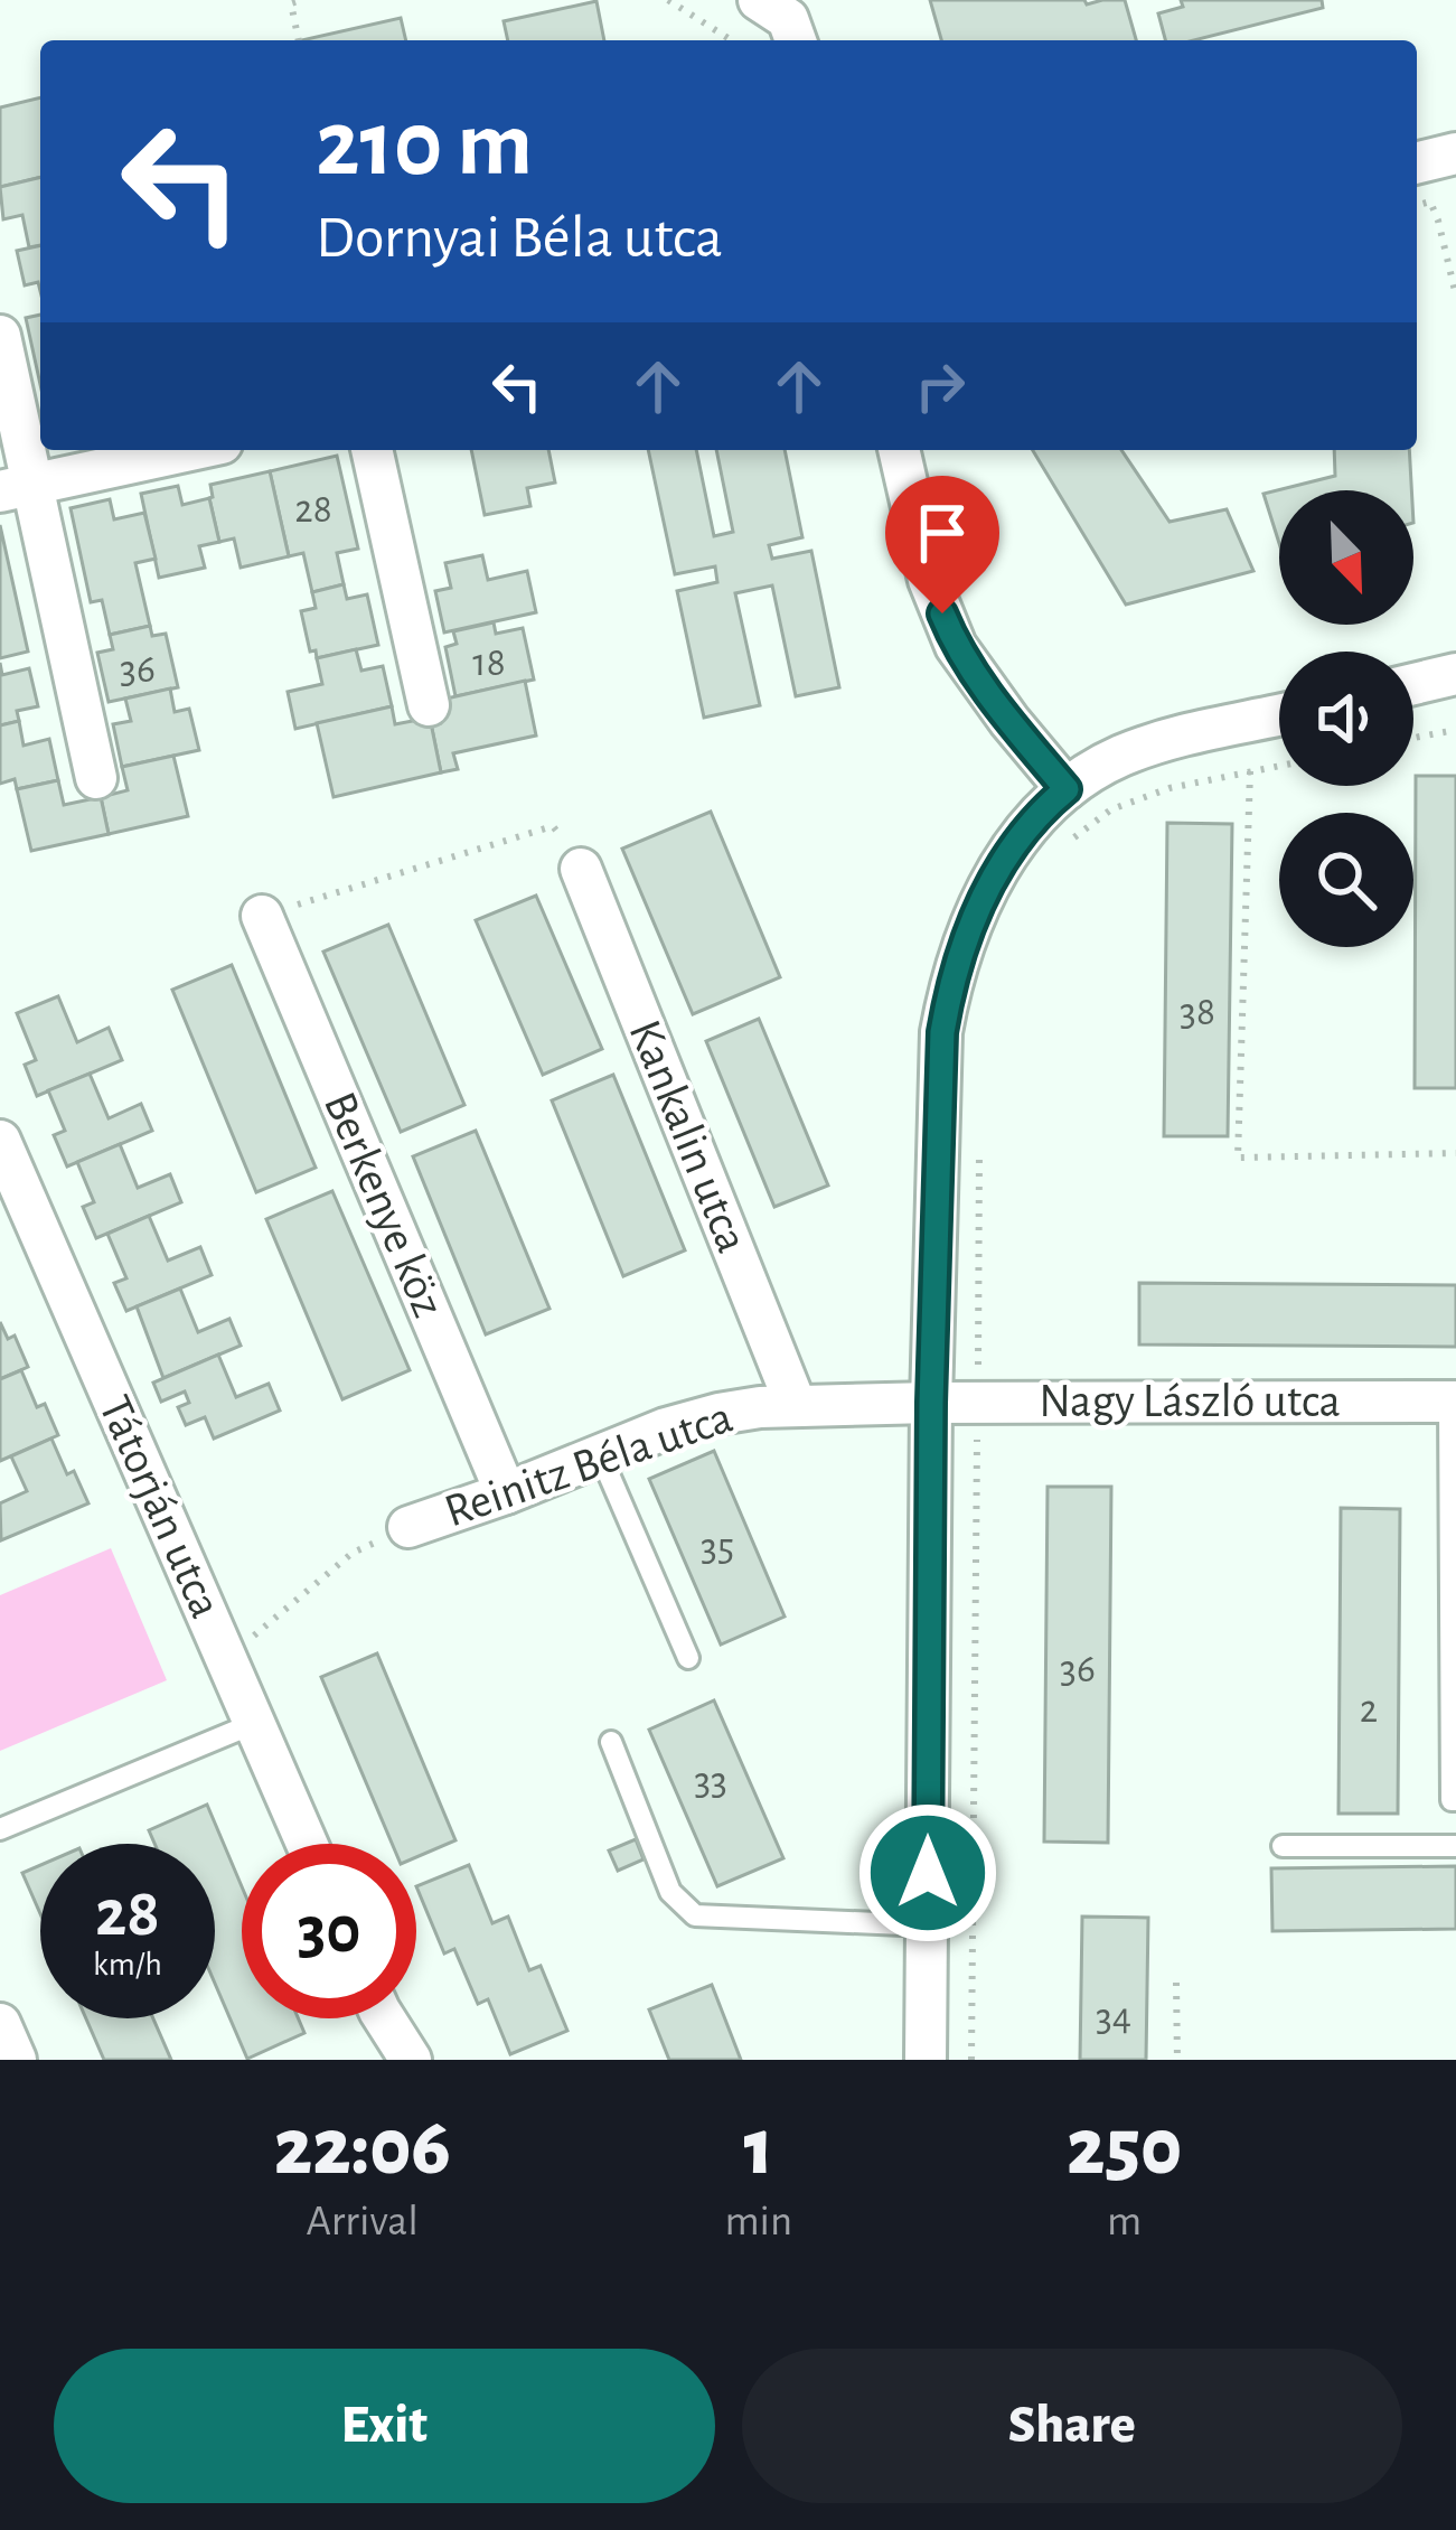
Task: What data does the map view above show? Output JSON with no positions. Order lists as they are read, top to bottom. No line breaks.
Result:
{"streets":{"street":["Kankalin utca","Berkenye köz","Nagy László utca","Reinitz Béla utca","Tátorján utca"]},"crossings":[["Kankalin utca","Reinitz Béla utca"],["Berkenye köz","Reinitz Béla utca"],["Nagy László utca","Reinitz Béla utca"]],"house_numbers":["28","18","36","38","35","36","2","33","34"],"north":"bottom right","page":{"turn":["210 m","Dornyai Béla utca"],"speed":"28 km/h","limit":"30","eta":["22:06","Arrival","1","min","250","m"],"buttons":["Exit","Share"]}}
